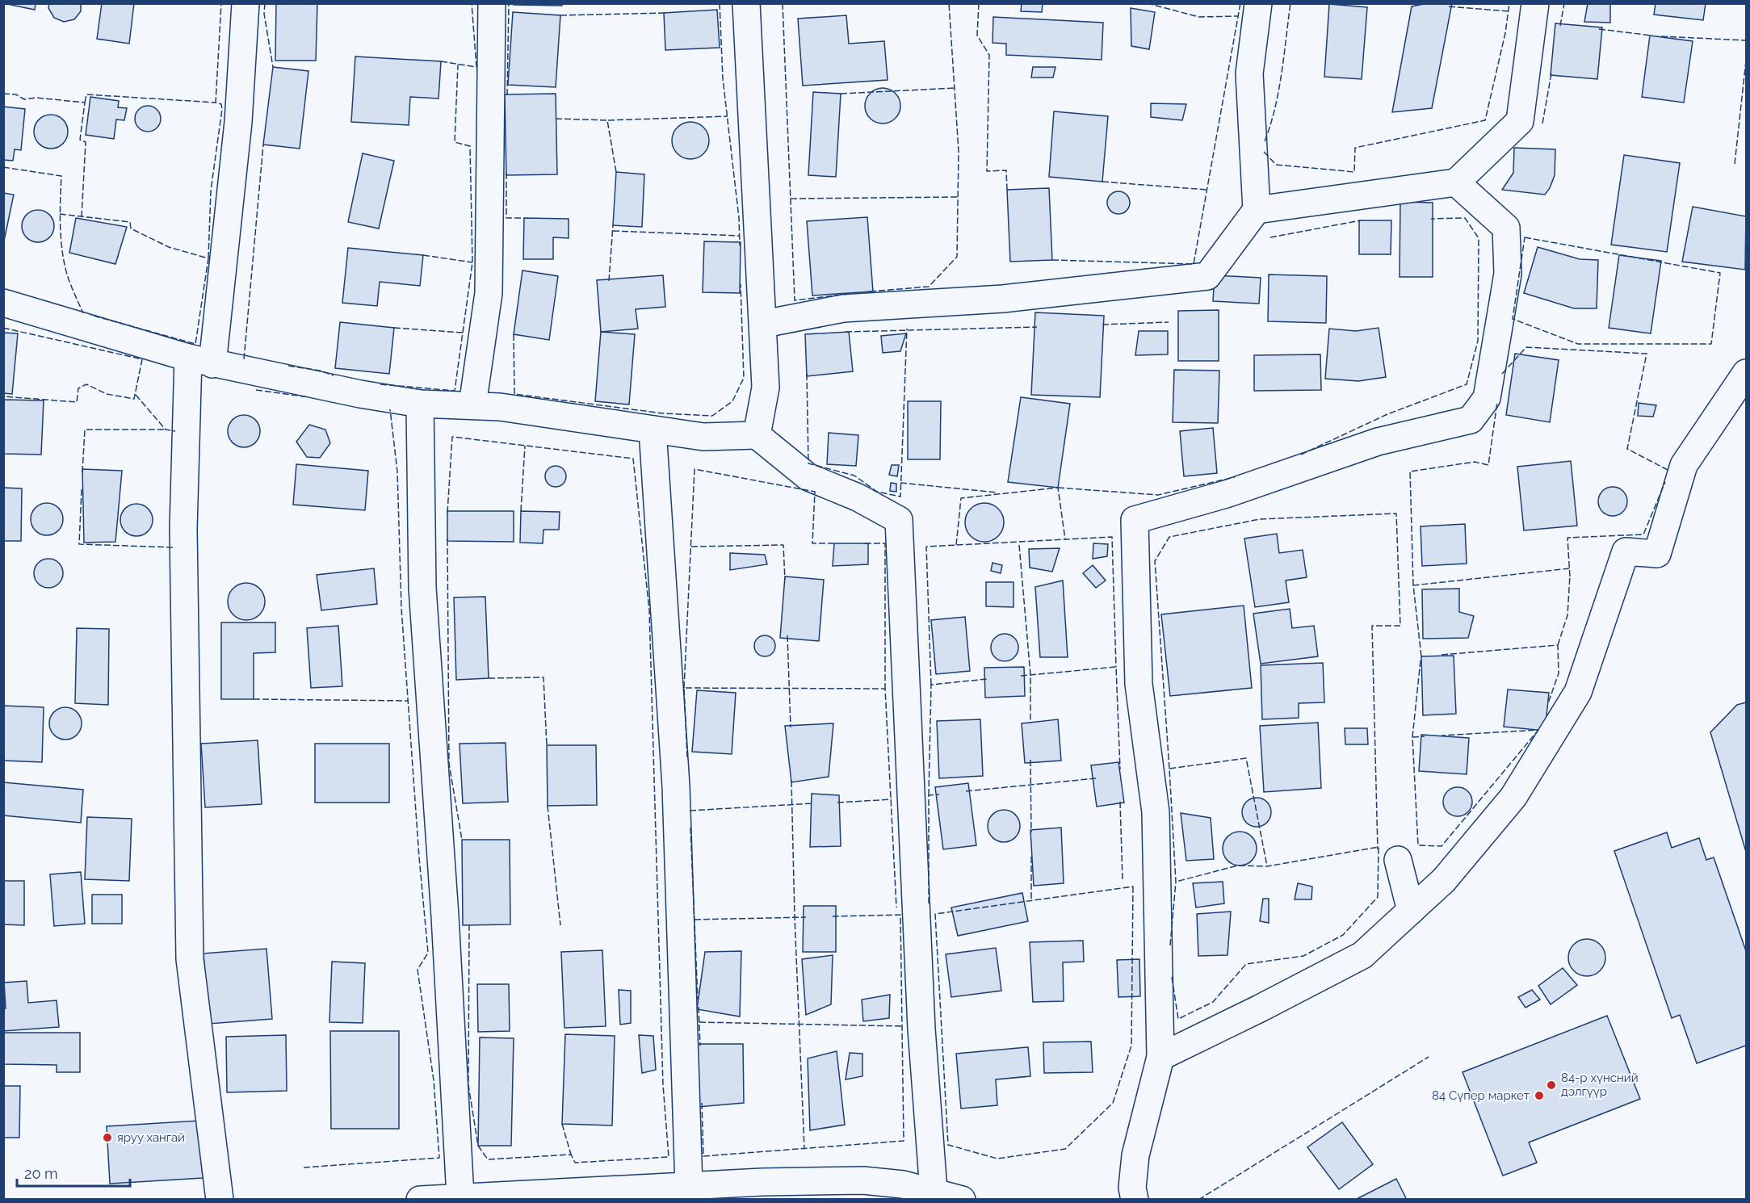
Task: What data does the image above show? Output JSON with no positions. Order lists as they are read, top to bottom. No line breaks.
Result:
{"places":["84-р хүнсний дэлгүүр","84 Сүпер маркет","яруу хангай"],"scale_bar":"20 m"}
